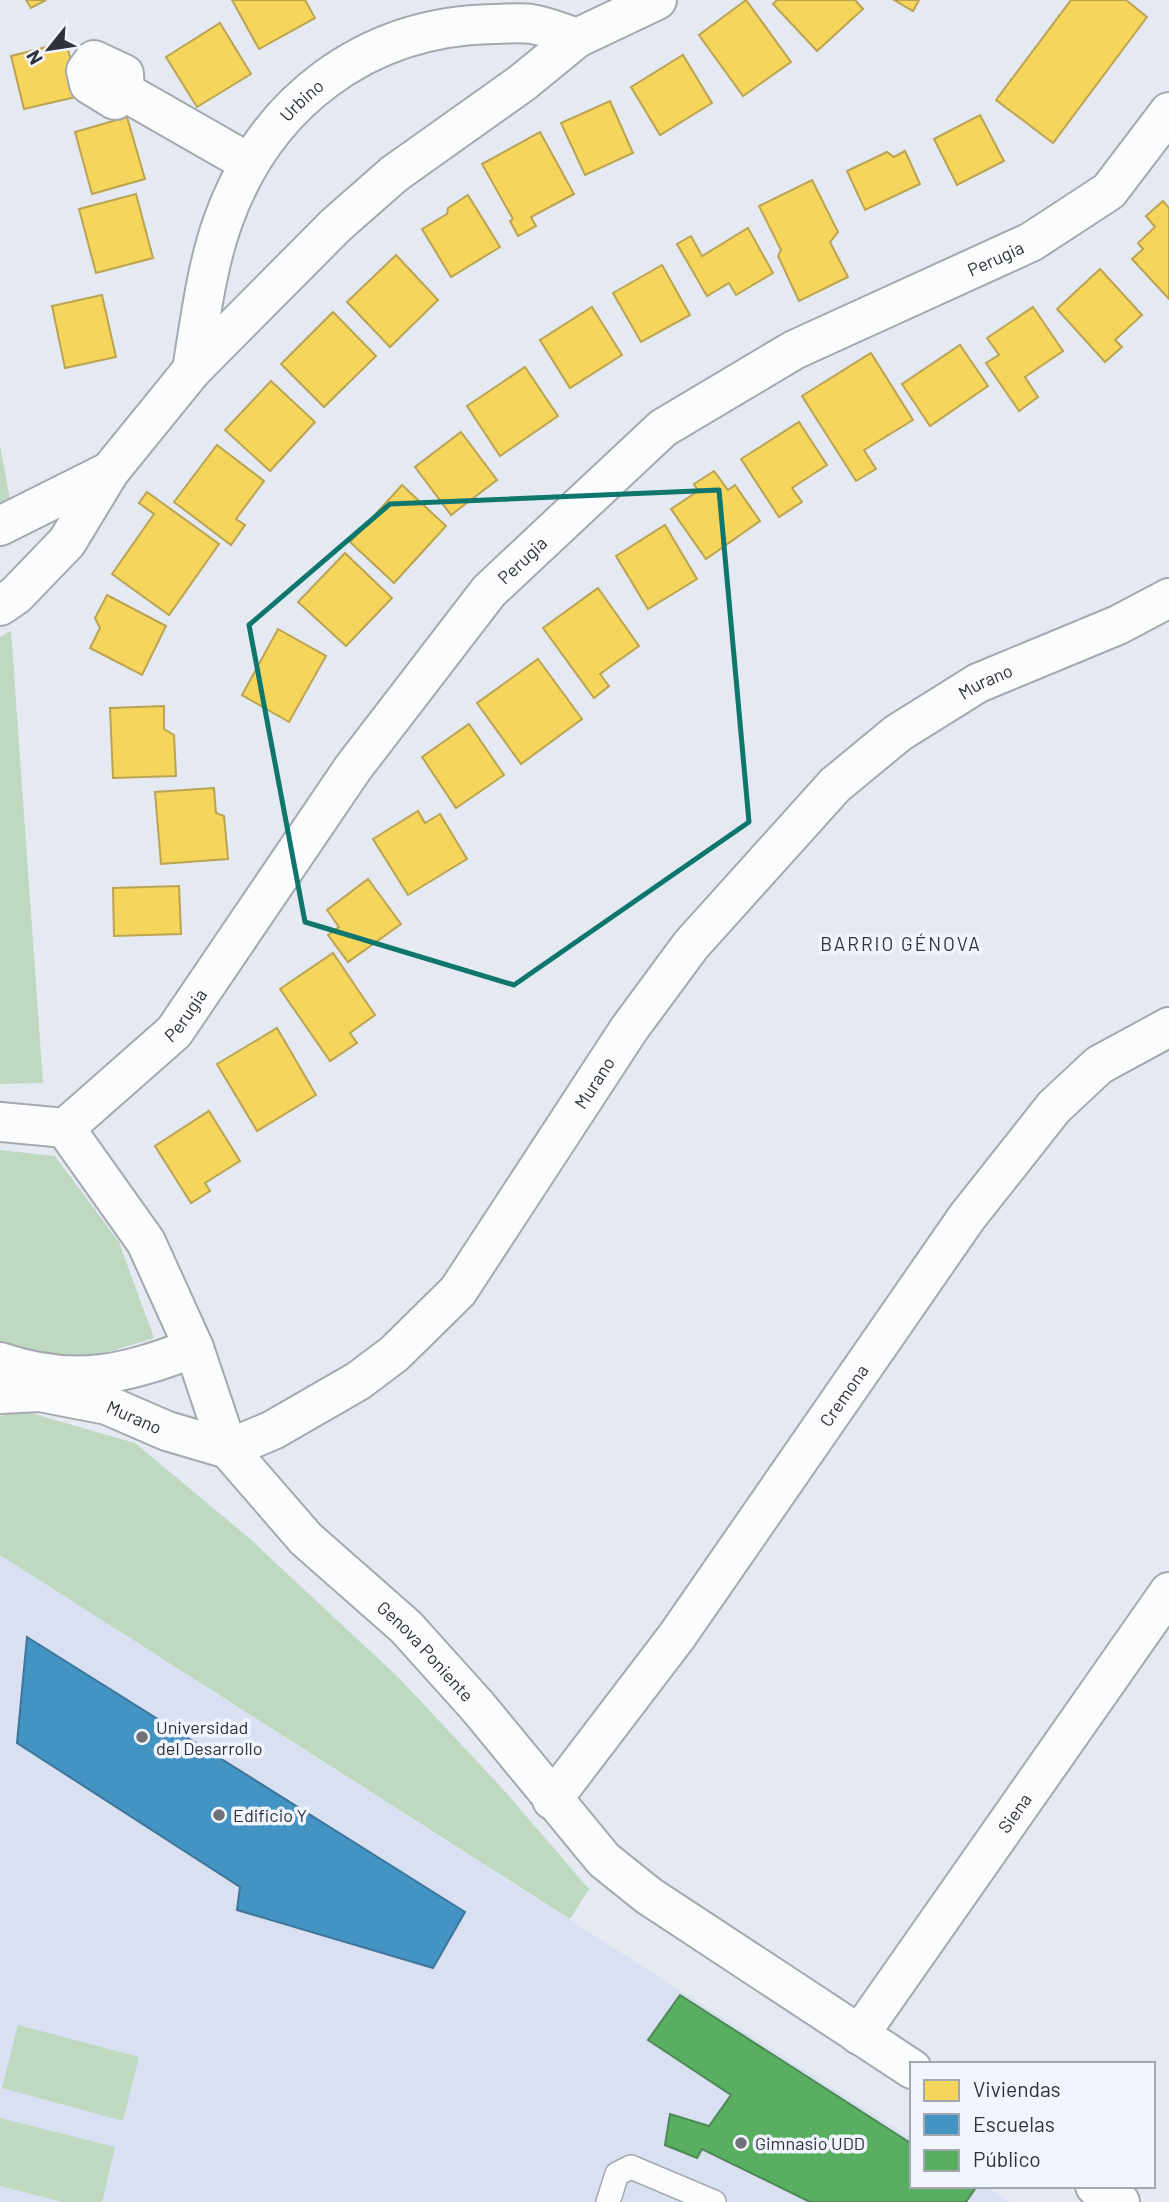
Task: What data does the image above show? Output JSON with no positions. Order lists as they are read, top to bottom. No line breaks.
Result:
{"streets":{"street":["Urbino","Perugia","Murano","Cremona","Genova Poniente","Siena"]},"crossings":[["Perugia","Genova Poniente"],["Murano","Genova Poniente"],["Cremona","Genova Poniente"],["Genova Poniente","Siena"]],"districts":["BARRIO GÉNOVA"],"places":["Universidad del Desarrollo","Edificio Y","Gimnasio UDD"],"legend":["Viviendas","Escuelas","Público"],"north":"bottom left"}
